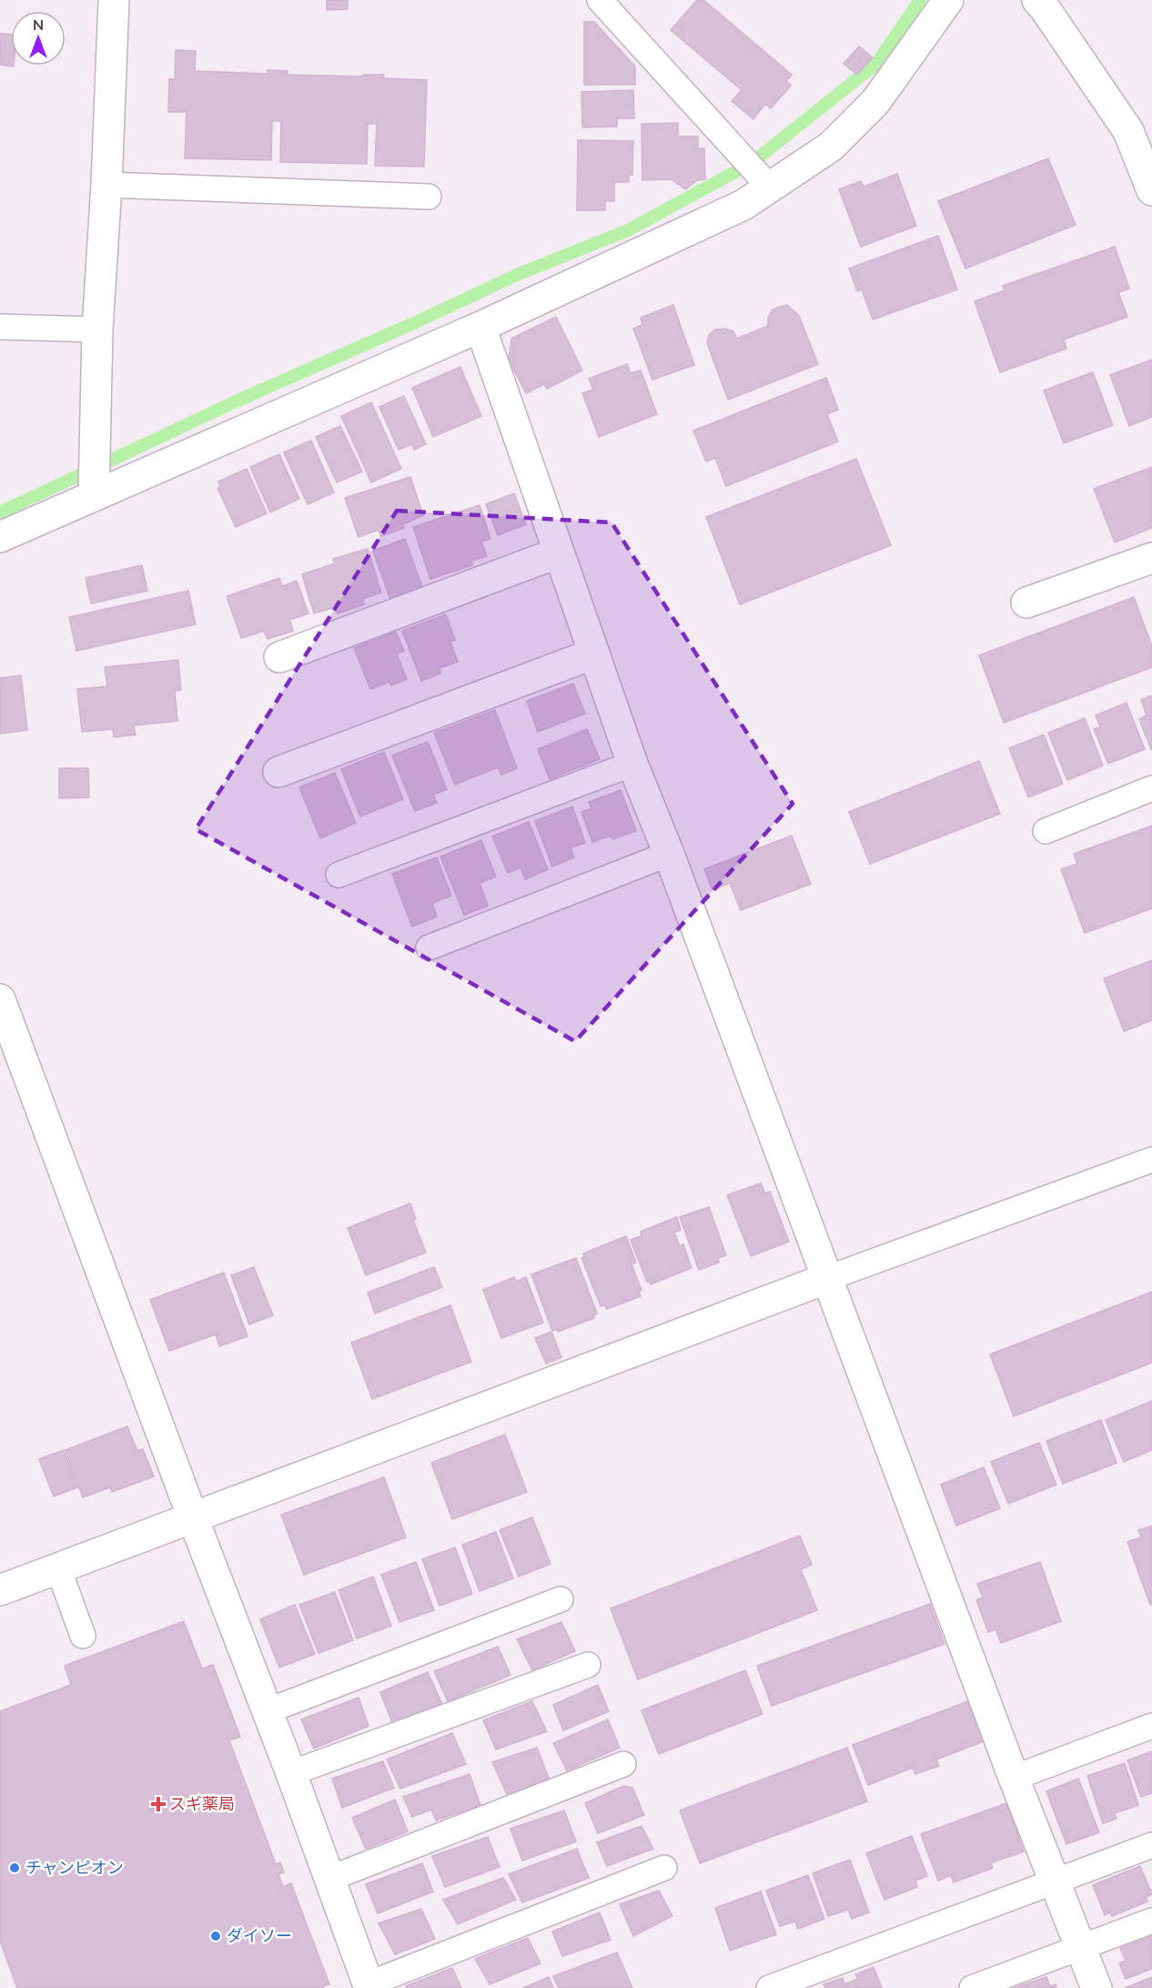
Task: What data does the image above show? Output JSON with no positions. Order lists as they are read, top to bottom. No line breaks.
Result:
{"places":{"health":["スギ薬局"],"other":["チャンピオン","ダイソー"]},"north":"top"}
